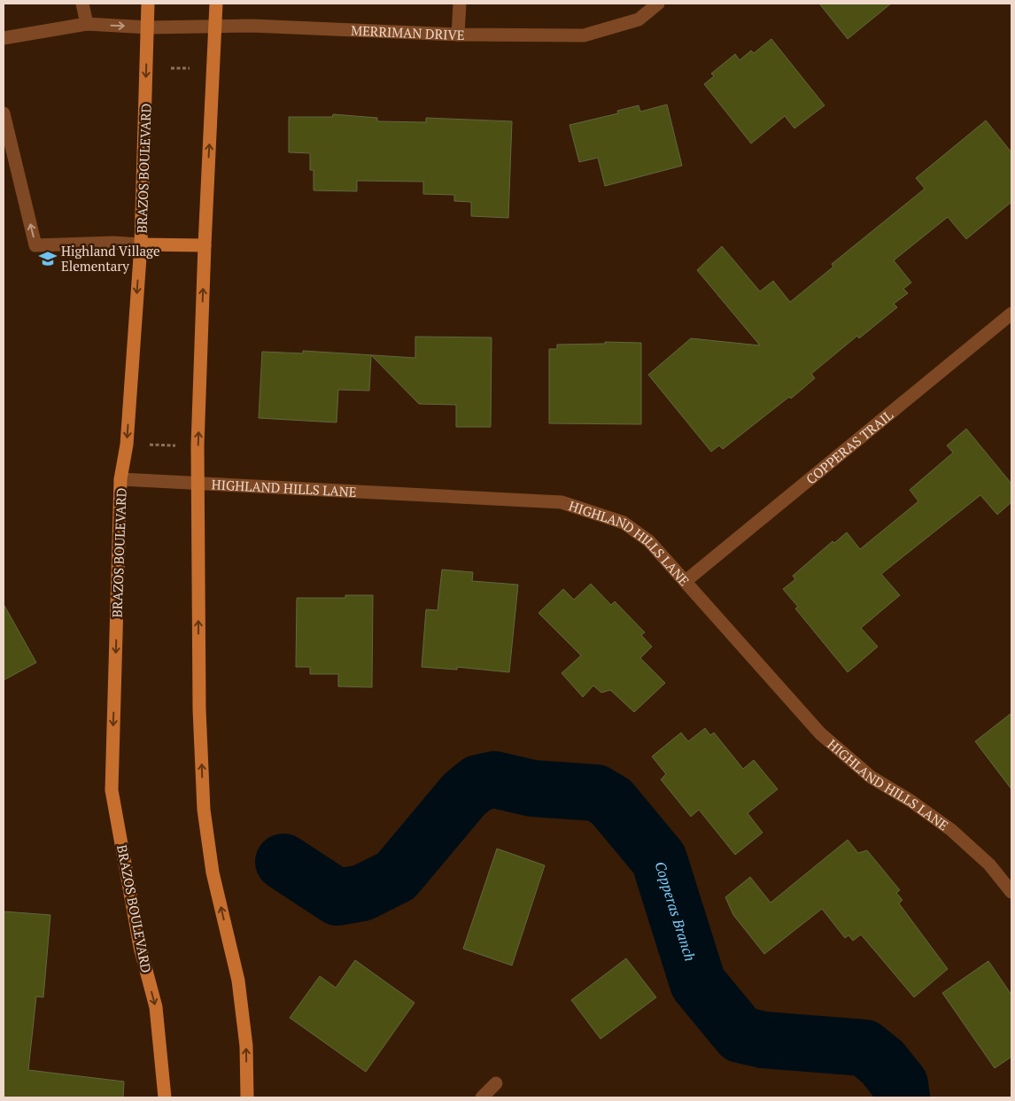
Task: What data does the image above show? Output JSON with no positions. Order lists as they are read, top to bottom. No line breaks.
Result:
{"streets":{"main road":["BRAZOS BOULEVARD"],"street":["MERRIMAN DRIVE","COPPERAS TRAIL","HIGHLAND HILLS LANE"]},"crossings":[["MERRIMAN DRIVE","BRAZOS BOULEVARD"],["BRAZOS BOULEVARD","HIGHLAND HILLS LANE"],["COPPERAS TRAIL","HIGHLAND HILLS LANE"]],"water":["Copperas Branch"],"places":{"school or university":["Highland Village Elementary"]}}
